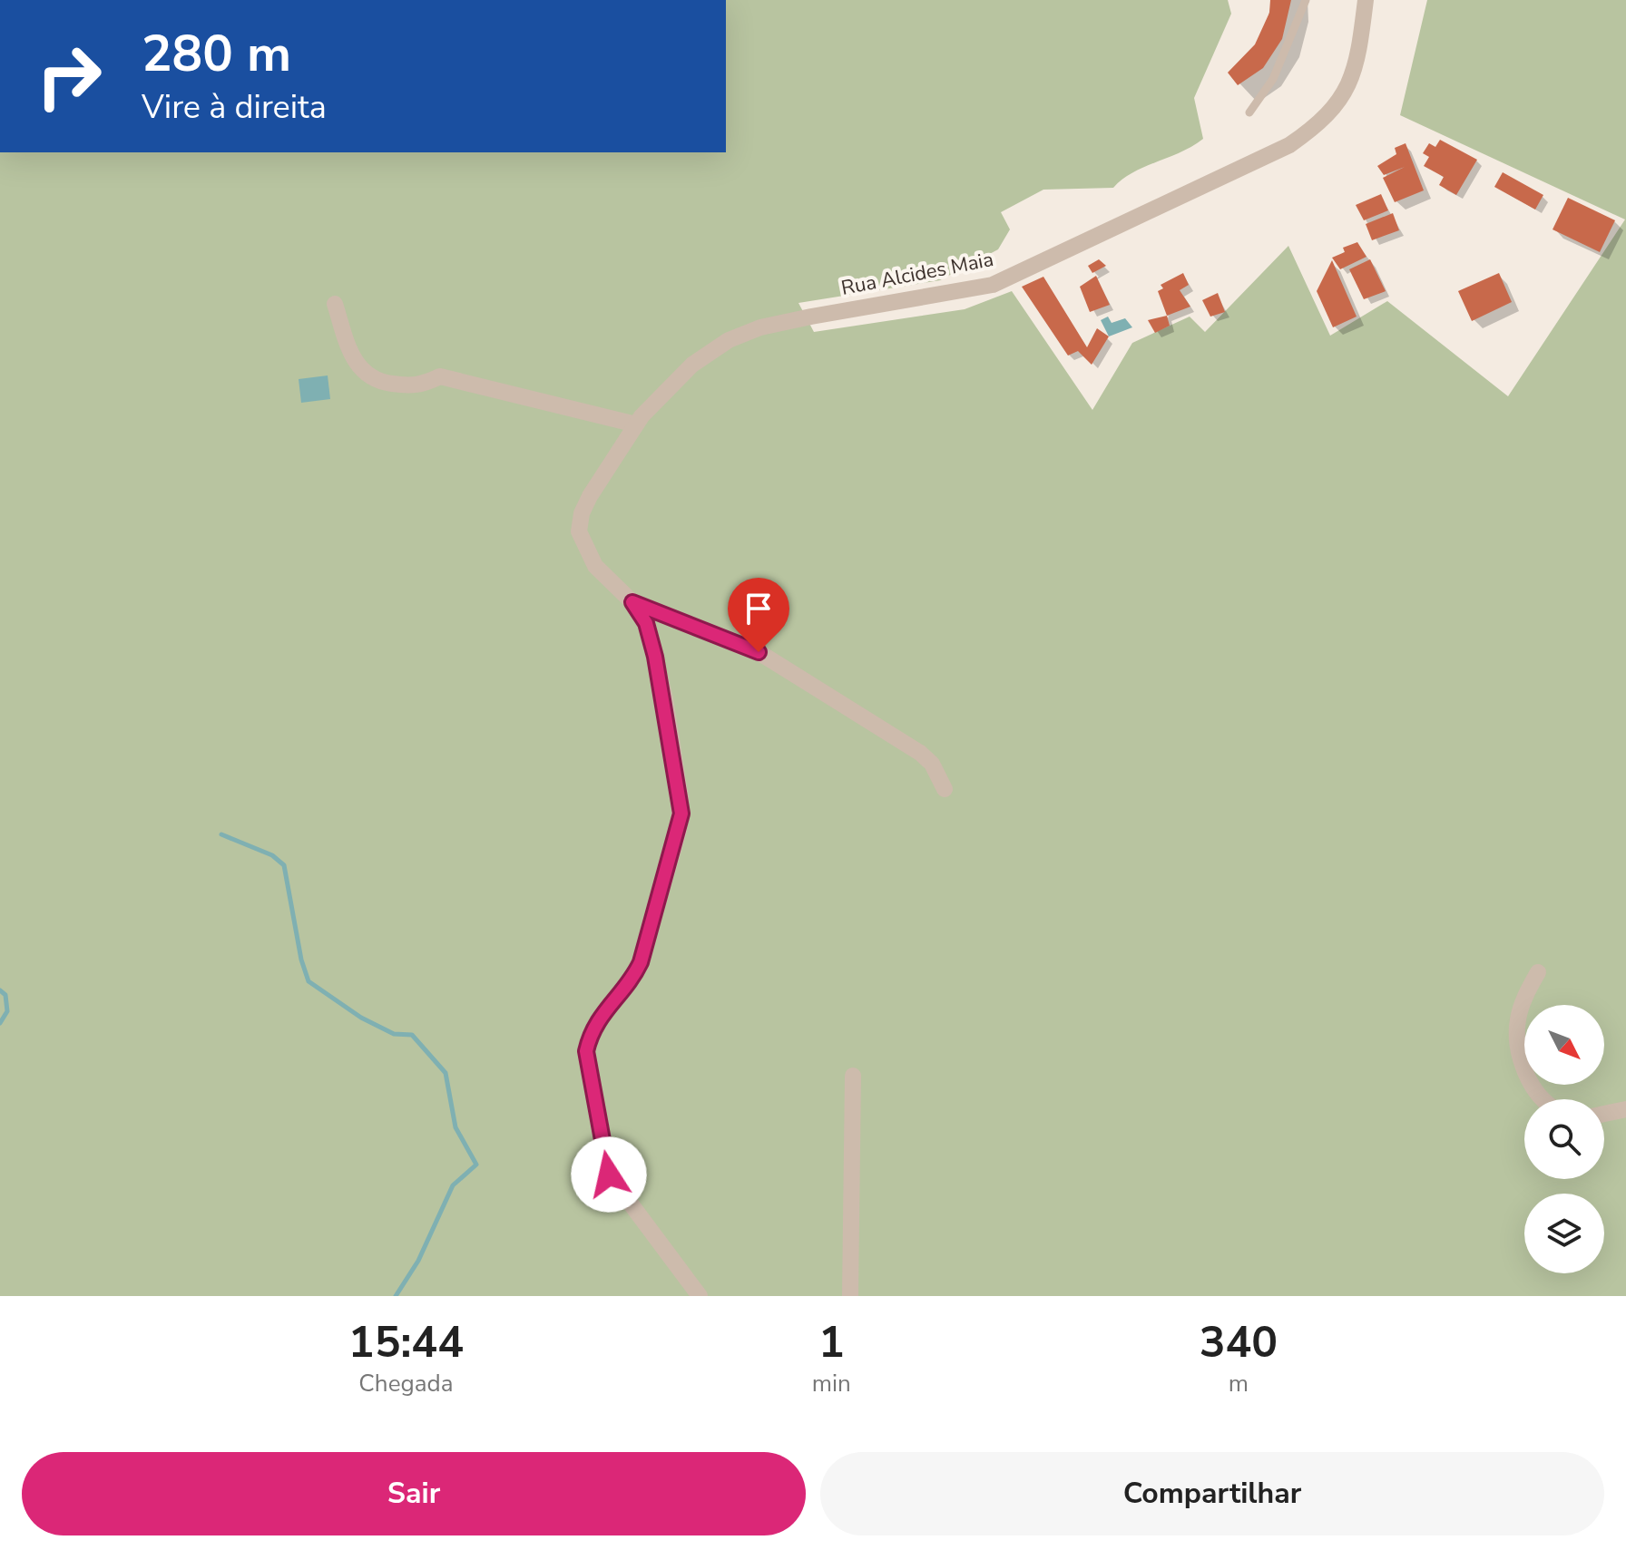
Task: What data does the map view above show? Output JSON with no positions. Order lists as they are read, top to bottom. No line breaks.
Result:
{"streets":{"street":["Rua Alcides Maia"]},"north":"bottom right","page":{"turn":["280 m","Vire à direita"],"eta":["15:44","Chegada","1","min","340","m"],"buttons":["Sair","Compartilhar"]}}
